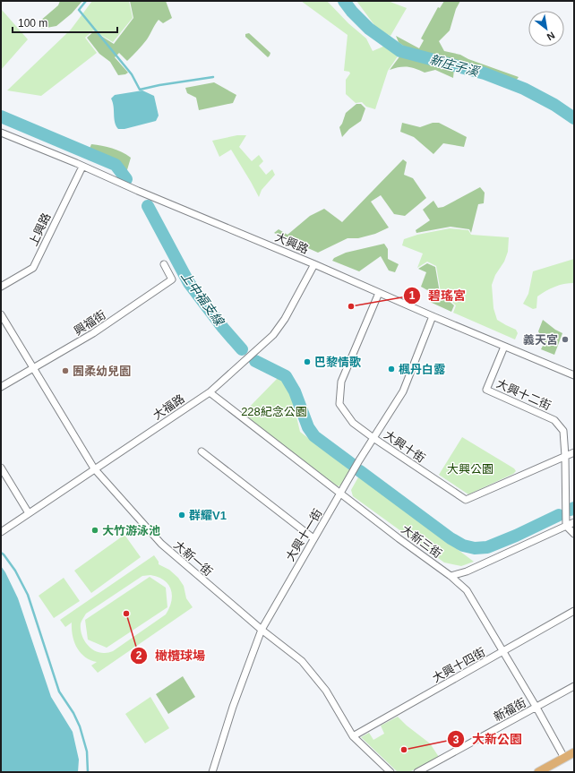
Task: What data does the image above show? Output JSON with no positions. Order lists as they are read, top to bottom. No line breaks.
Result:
{"streets":{"street":["上興路","大興路","興福街","大興十二街","大福路","大興十街","大興十一街","大新三街","大新一街","大興十四街","新福街"]},"crossings":[["上興路","大興路"],["大興路","大興十二街"],["大興路","大福路"],["大興路","大興十街"],["大興路","大興十一街"],["興福街","大新一街"],["大興十二街","大興十街"],["大福路","大新三街"],["大福路","大新一街"],["大興十街","大興十一街"],["大興十一街","大新三街"],["大興十一街","大新一街"],["大新三街","大興十四街"],["大新三街","新福街"],["大新一街","大興十四街"]],"water":["新庄子溪","上中福支線"],"parks":["228紀念公園","大興公園"],"places":["碧瑤宮","義天宮","巴黎情歌","楓丹白露","囿柔幼兒園","群耀V1","大竹游泳池","橄欖球場","大新公園"],"scale_bar":"100 m","north":"bottom right"}
